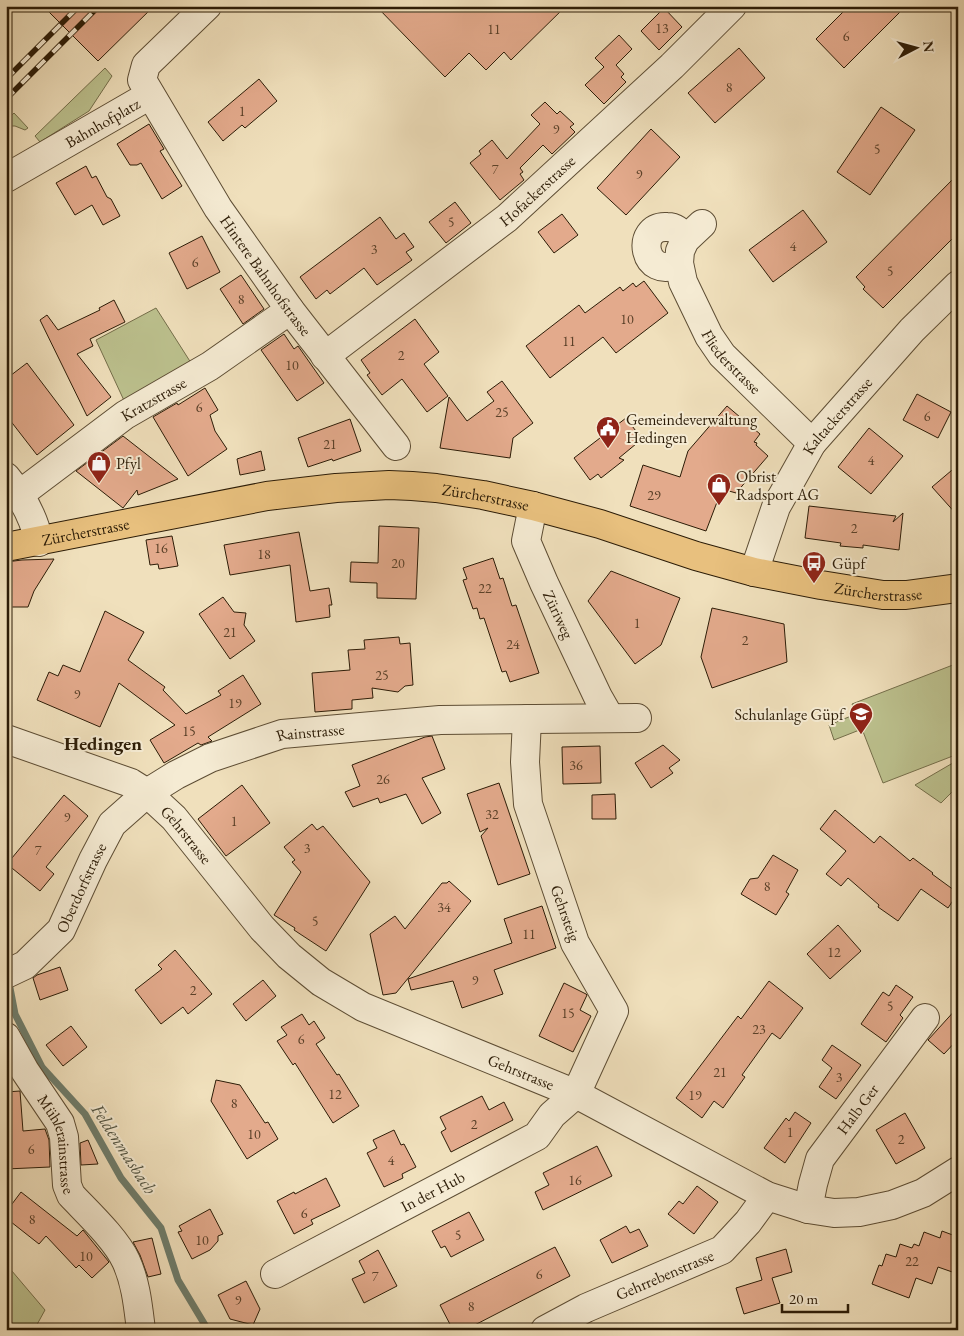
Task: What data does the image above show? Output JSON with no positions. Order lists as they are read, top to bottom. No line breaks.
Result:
{"streets":{"main road":["Zürcherstrasse"],"street":["Bahnhofplatz","Hofackerstrasse","Hintere Bahnhofstrasse","Fliederstrasse","Kratzstrasse","Kaltackerstrasse","Züriweg","Rainstrasse","Gehrstrasse","Oberdorfstrasse","Gehrsteig","Halb Ger","Mühlerainstrasse","In der Hub","Gehrrebenstrasse"]},"crossings":[["Bahnhofplatz","Hintere Bahnhofstrasse"],["Hofackerstrasse","Hintere Bahnhofstrasse"],["Hintere Bahnhofstrasse","Kratzstrasse"],["Fliederstrasse","Kaltackerstrasse"],["Kaltackerstrasse","Zürcherstrasse"],["Zürcherstrasse","Züriweg"],["Züriweg","Rainstrasse"],["Rainstrasse","Gehrstrasse"],["Rainstrasse","Oberdorfstrasse"],["Rainstrasse","Gehrsteig"],["Gehrstrasse","Oberdorfstrasse"],["Gehrstrasse","Gehrsteig"],["Gehrstrasse","Halb Ger"],["Gehrstrasse","In der Hub"],["Gehrstrasse","Gehrrebenstrasse"],["Gehrsteig","In der Hub"]],"districts":["Hedingen"],"water":["Feldenmasbach"],"places":{"public building":["Gemeindeverwaltung Hedingen"],"shop":["Pfyl","Obrist Radsport AG"],"bus stop":["Güpf"],"school or university":["Schulanlage Güpf"]},"house_numbers":["13","11","6","8","1","9","5","7","9","5","4","3","6","5","8","10","11","2","10","6","25","6","21","4","29","2","16","18","20","22","1","21","2","24","25","9","19","15","36","26","32","9","1","3","7","8","34","5","11","12","9","2","5","15","23","6","21","3","12","19","8","2","1","10","2","6","4","16","6","8","5","10","10","22","6","7","9","8"],"scale_bar":"20 m","north":"right"}
